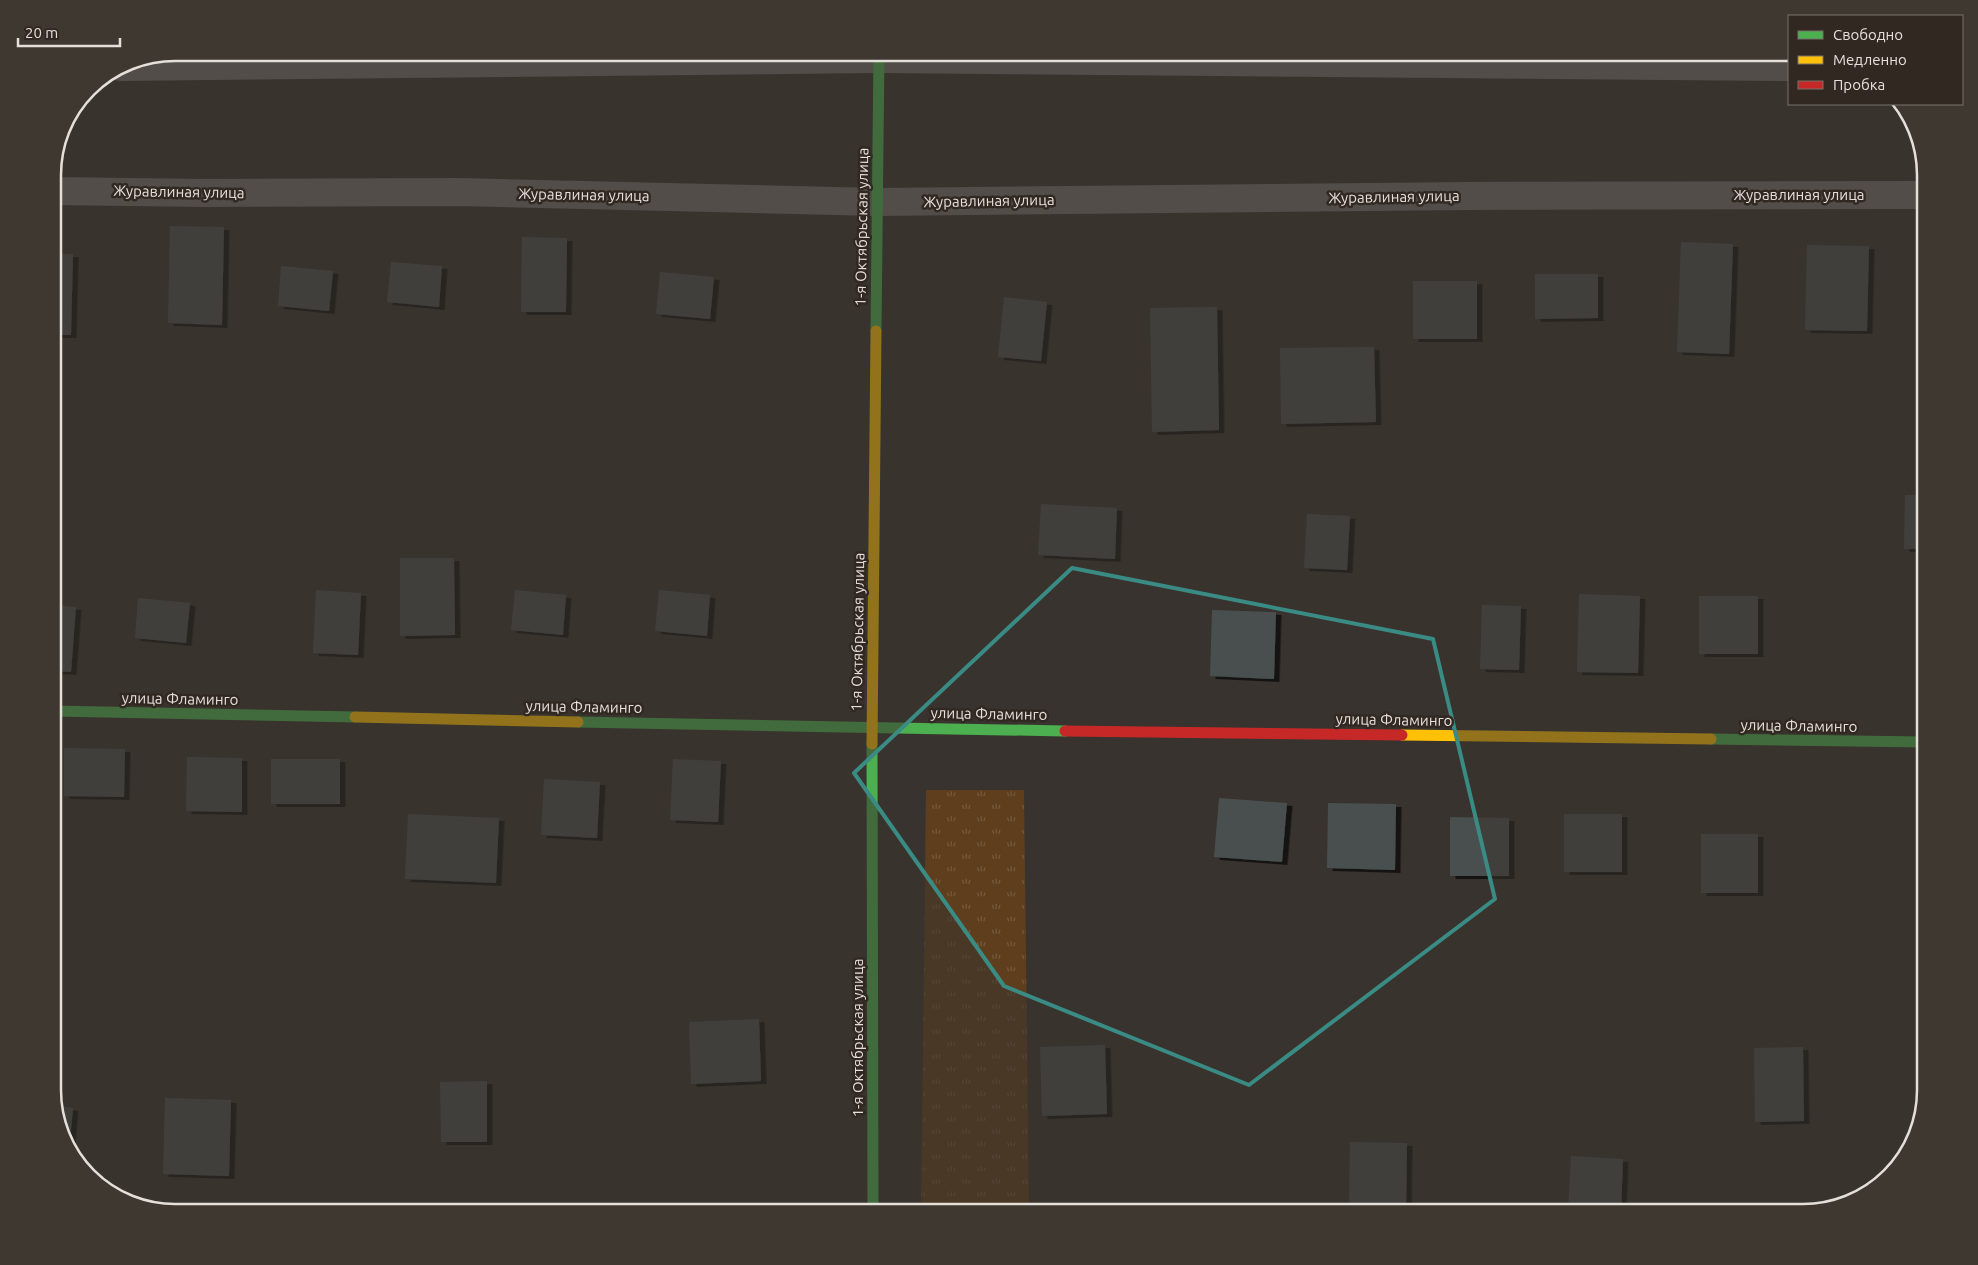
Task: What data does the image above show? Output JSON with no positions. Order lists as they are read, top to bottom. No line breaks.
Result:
{"streets":{"street":["Журавлиная улица","1-я Октябрьская улица","улица Фламинго"]},"crossings":[["Журавлиная улица","1-я Октябрьская улица"],["1-я Октябрьская улица","улица Фламинго"]],"legend":["Свободно","Медленно","Пробка"],"scale_bar":"20 m"}
